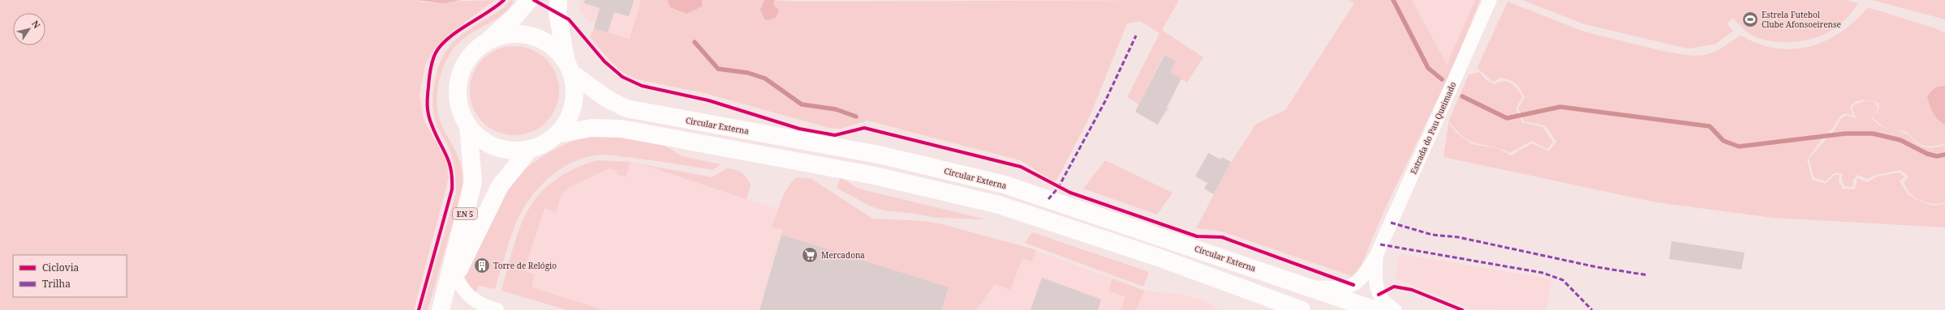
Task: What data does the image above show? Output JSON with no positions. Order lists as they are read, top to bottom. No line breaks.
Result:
{"streets":{"main road":["Circular Externa","EN 5"],"street":["Estrada do Pau Queimado"]},"crossings":[["Circular Externa","Estrada do Pau Queimado"]],"places":{"sports":["Estrela Futebol Clube Afonsoeirense"],"supermarket":["Mercadona"],"building":["Torre de Relógio"]},"legend":["Ciclovia","Trilha"],"north":"top right"}
